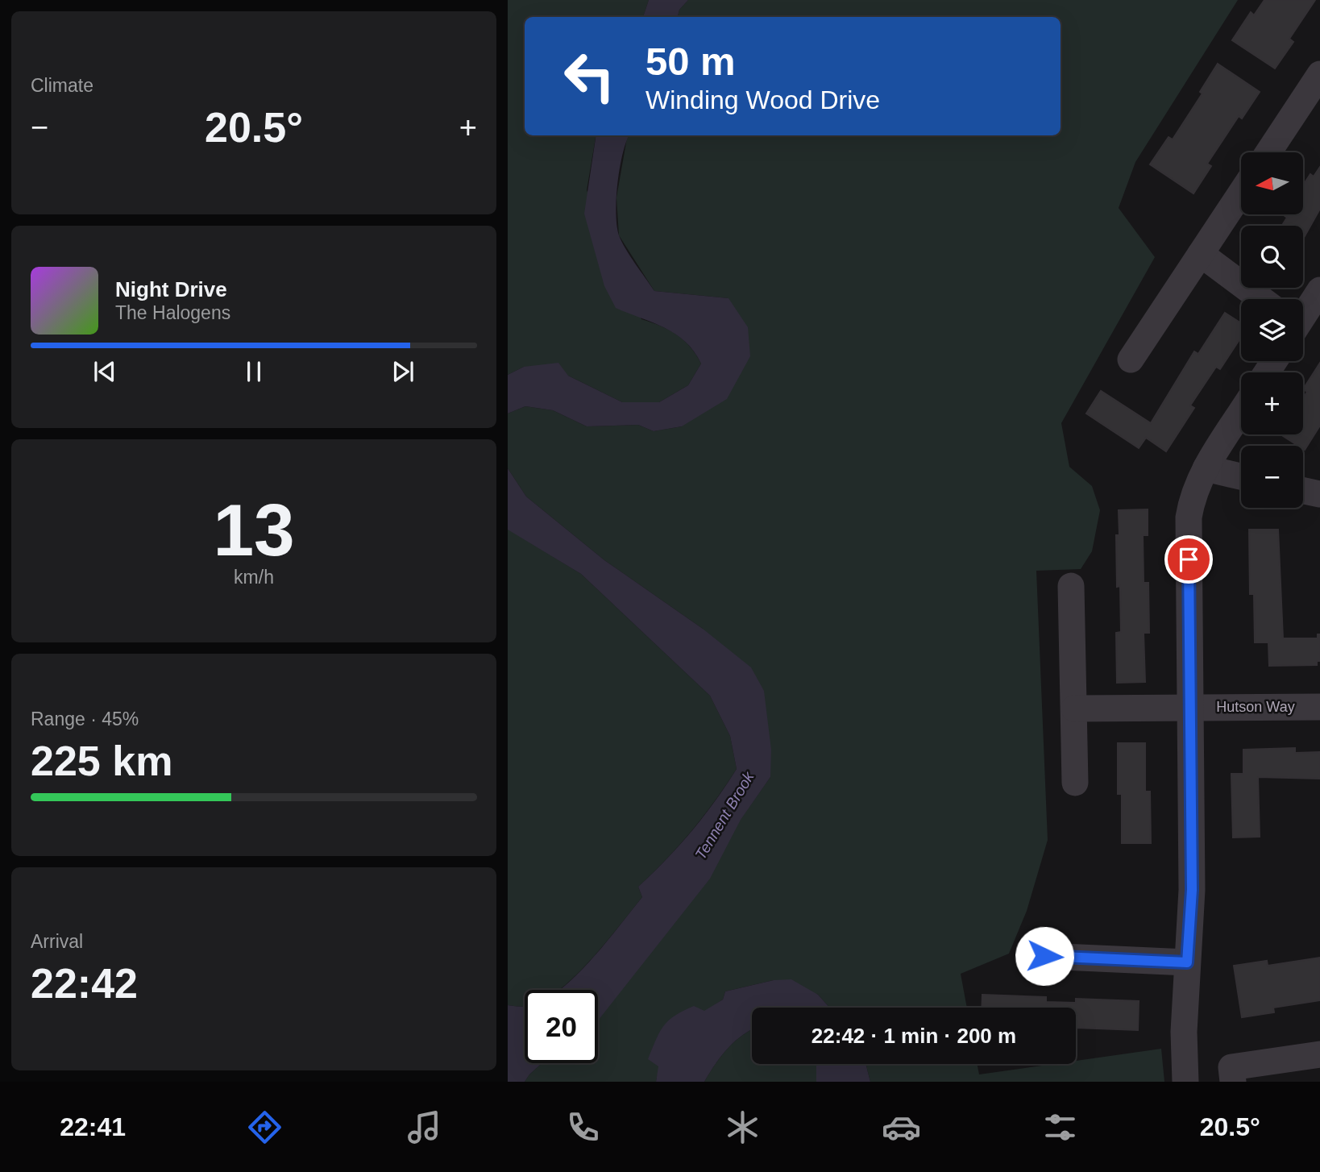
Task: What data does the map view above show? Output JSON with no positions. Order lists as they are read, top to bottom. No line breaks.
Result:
{"streets":{"street":["Hutson Way"]},"water":["Tennent Brook"],"north":"left","page":{"tile":["Climate",["13","km/h"],["Range · 45%","225 km"],["Arrival","22:42"]],"turn":["50 m","Winding Wood Drive"],"heat":["−","20.5°","+"],"map_buttons":["+","−"],"song":["Night Drive","The Halogens"],"limit":"20","trip":"22:42 · 1 min · 200 m","tabs":["22:41","20.5°"]}}
